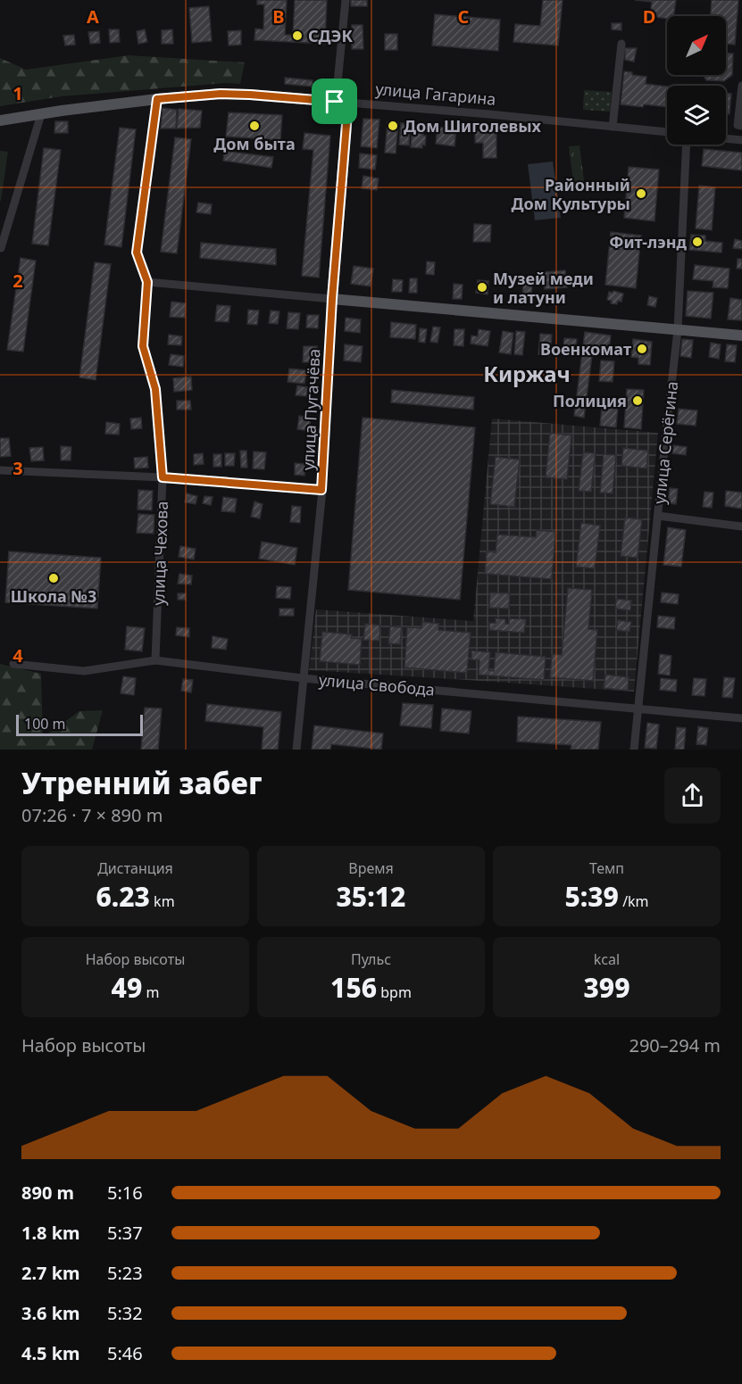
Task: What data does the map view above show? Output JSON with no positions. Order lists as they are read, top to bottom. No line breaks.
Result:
{"streets":{"main road":["улица Гагарина","улица Пугачёва"],"street":["улица Серёгина","улица Чехова","улица Свобода"]},"crossings":[["улица Гагарина","улица Пугачёва"],["улица Гагарина","улица Чехова"],["улица Пугачёва","улица Свобода"],["улица Серёгина","улица Свобода"],["улица Чехова","улица Свобода"]],"districts":["Киржач"],"places":["СДЭК","Дом быта","Дом Шиголевых","Районный Дом Культуры","Фит-лэнд","Музей меди и латуни","Военкомат","Полиция","Школа №3"],"scale_bar":"100 m","north":"top right","page":{"scale":"100 m","heading":["Утренний забег","07:26 · 7 × 890 m"],"stats":[["Дистанция","6.23 km"],["Время","35:12"],["Темп","5:39 /km"],["Набор высоты","49 m"],["Пульс","156 bpm"],["kcal","399"]],"chart":["Набор высоты","290–294 m"],"list":[{"name":"890 m","note":"5:16"},{"name":"1.8 km","note":"5:37"},{"name":"2.7 km","note":"5:23"},{"name":"3.6 km","note":"5:32"},{"name":"4.5 km","note":"5:46"}]},"grid":{"columns":["A","B","C","D"],"rows":["1","2","3","4"]}}
